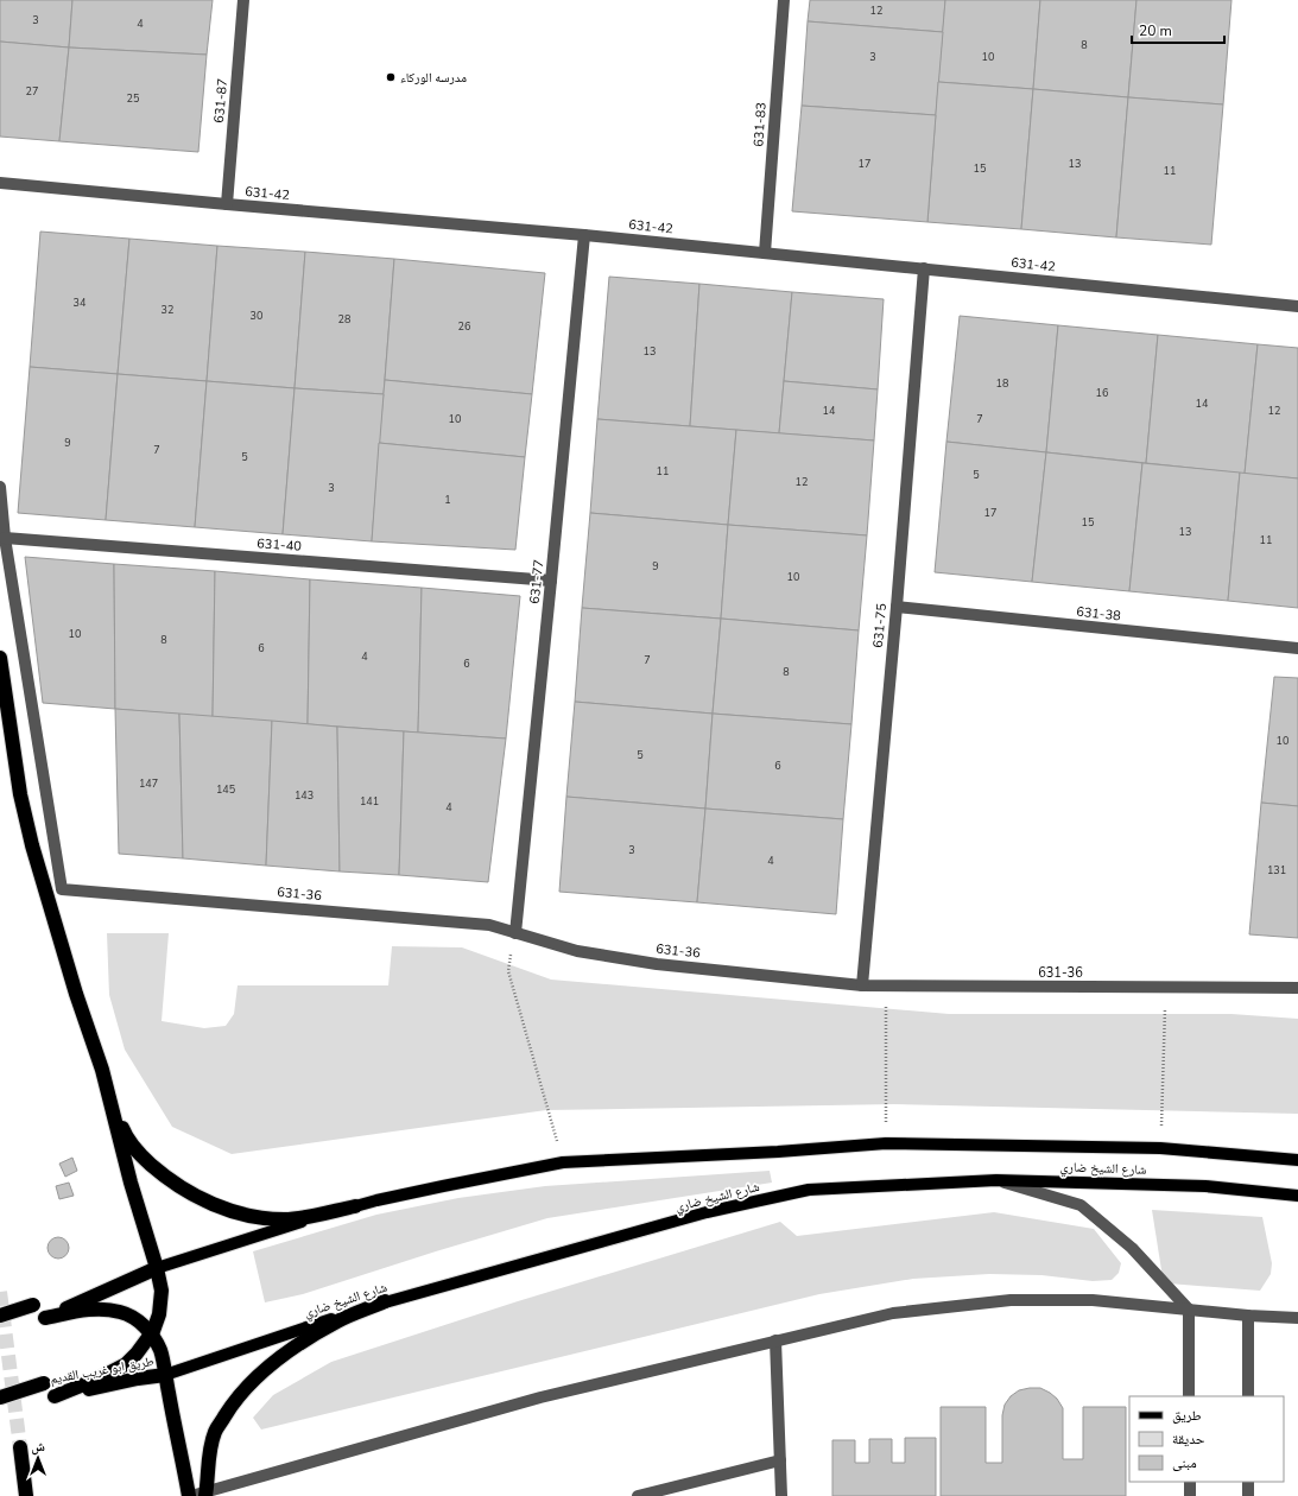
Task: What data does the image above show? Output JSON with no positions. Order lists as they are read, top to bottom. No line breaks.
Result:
{"streets":{"highway":["طريق ابو غريب القديم"],"main road":["شارع الشيخ ضاري"],"street":["631-87","631-83","631-42","631-40","631-77","631-38","631-75","631-36"]},"crossings":[["631-87","631-42"],["631-83","631-42"],["631-42","631-77"],["631-42","631-75"],["631-40","631-77"],["631-40","631-36"],["631-77","631-36"],["631-38","631-75"],["631-75","631-36"],["شارع الشيخ ضاري","طريق ابو غريب القديم"]],"places":["مدرسه الوركاء"],"house_numbers":["12","3","4","8","3","10","27","25","17","13","15","11","34","32","30","28","26","13","18","16","14","14","12","10","7","9","7","5","11","5","12","3","1","17","15","13","11","9","10","10","8","6","4","7","6","8","10","5","6","147","145","143","141","4","3","4","131"],"legend":["طريق","حديقة","مبنى"],"scale_bar":"20 m","north":"top"}
